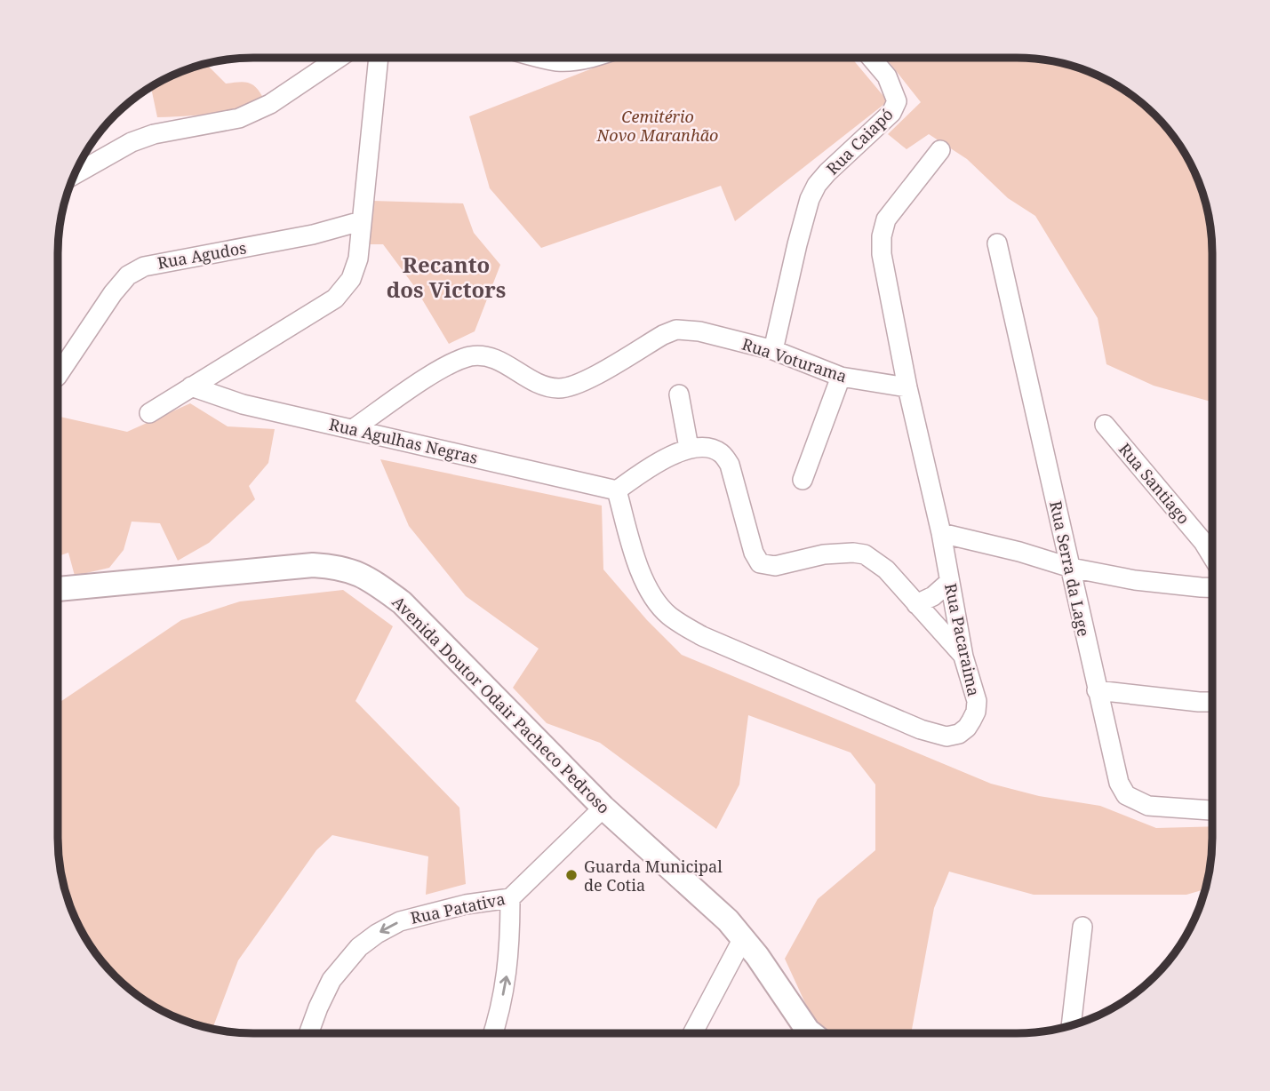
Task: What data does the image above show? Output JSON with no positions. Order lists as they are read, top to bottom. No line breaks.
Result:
{"streets":{"main road":["Avenida Doutor Odair Pacheco Pedroso"],"street":["Rua Caiapó","Rua Agudos","Rua Voturama","Rua Agulhas Negras","Rua Santiago","Rua Serra da Lage","Rua Pacaraima","Rua Patativa"]},"crossings":[["Rua Caiapó","Rua Voturama"],["Rua Voturama","Rua Agulhas Negras"],["Rua Voturama","Rua Pacaraima"],["Rua Agulhas Negras","Rua Pacaraima"],["Avenida Doutor Odair Pacheco Pedroso","Rua Patativa"]],"one_way":["Rua Patativa"],"districts":["Recanto dos Victors"],"parks":["Cemitério Novo Maranhão"],"places":["Guarda Municipal de Cotia"]}
